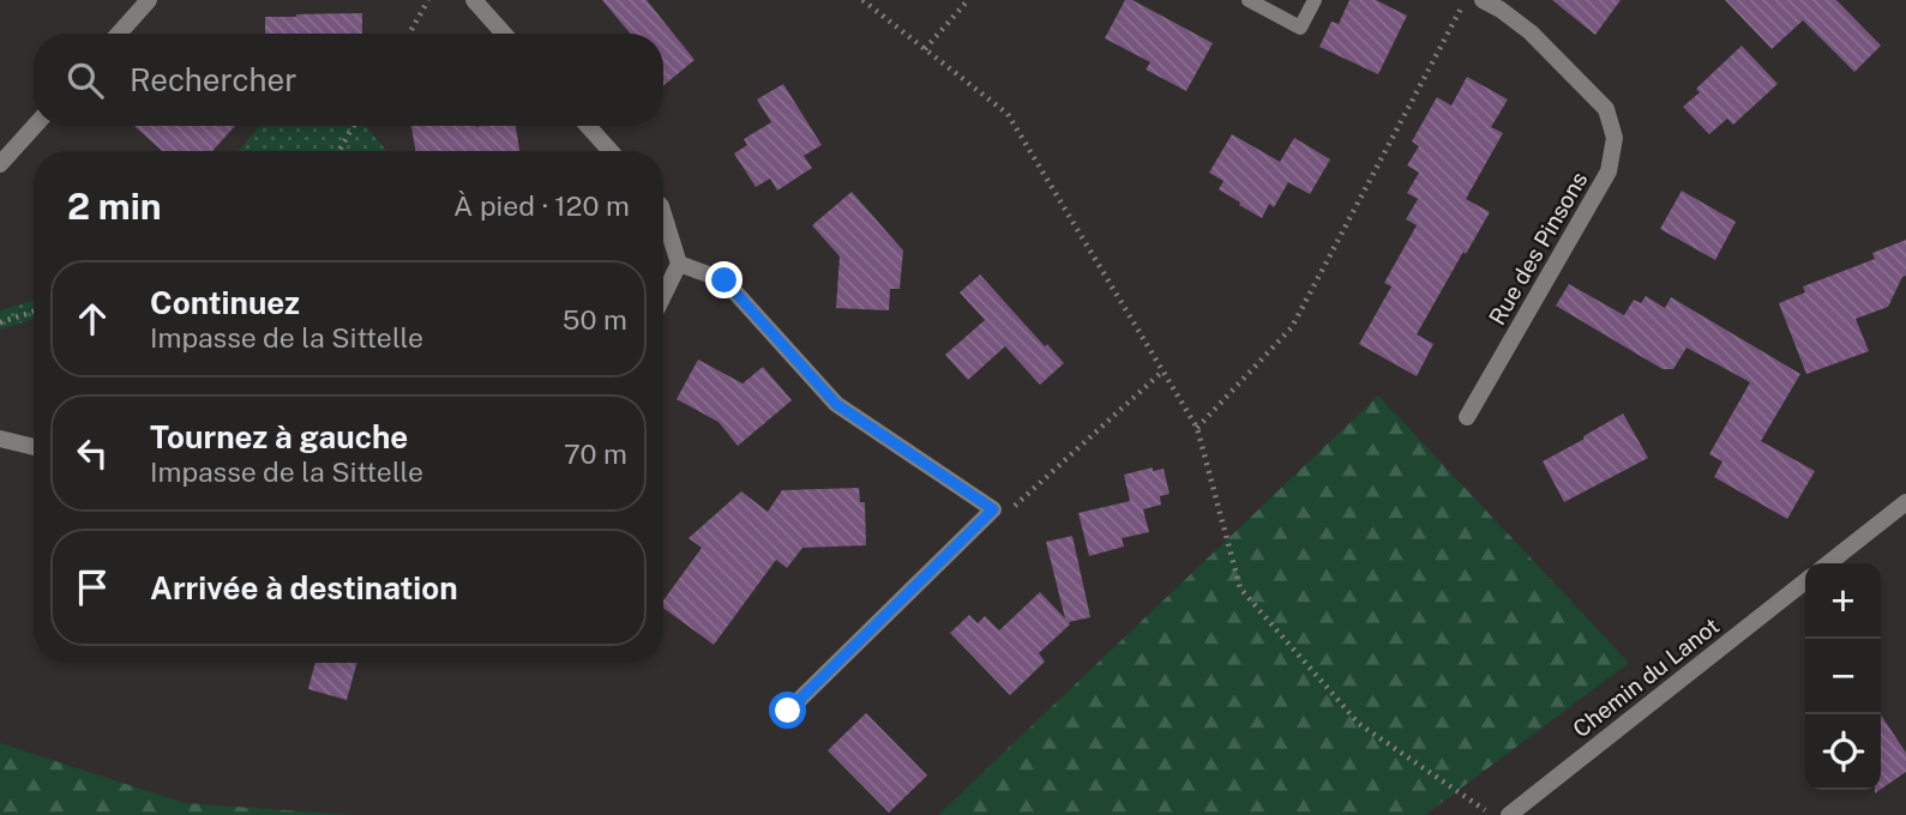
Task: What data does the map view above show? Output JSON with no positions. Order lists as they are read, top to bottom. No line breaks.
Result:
{"streets":{"street":["Rue des Pinsons","Chemin du Lanot"]},"page":{"search":"Rechercher","heading":["2 min","À pied · 120 m"],"list":[["Continuez","Impasse de la Sittelle","50 m"],["Tournez à gauche","Impasse de la Sittelle","70 m"],"Arrivée à destination"],"map_buttons":["+","−"]}}
